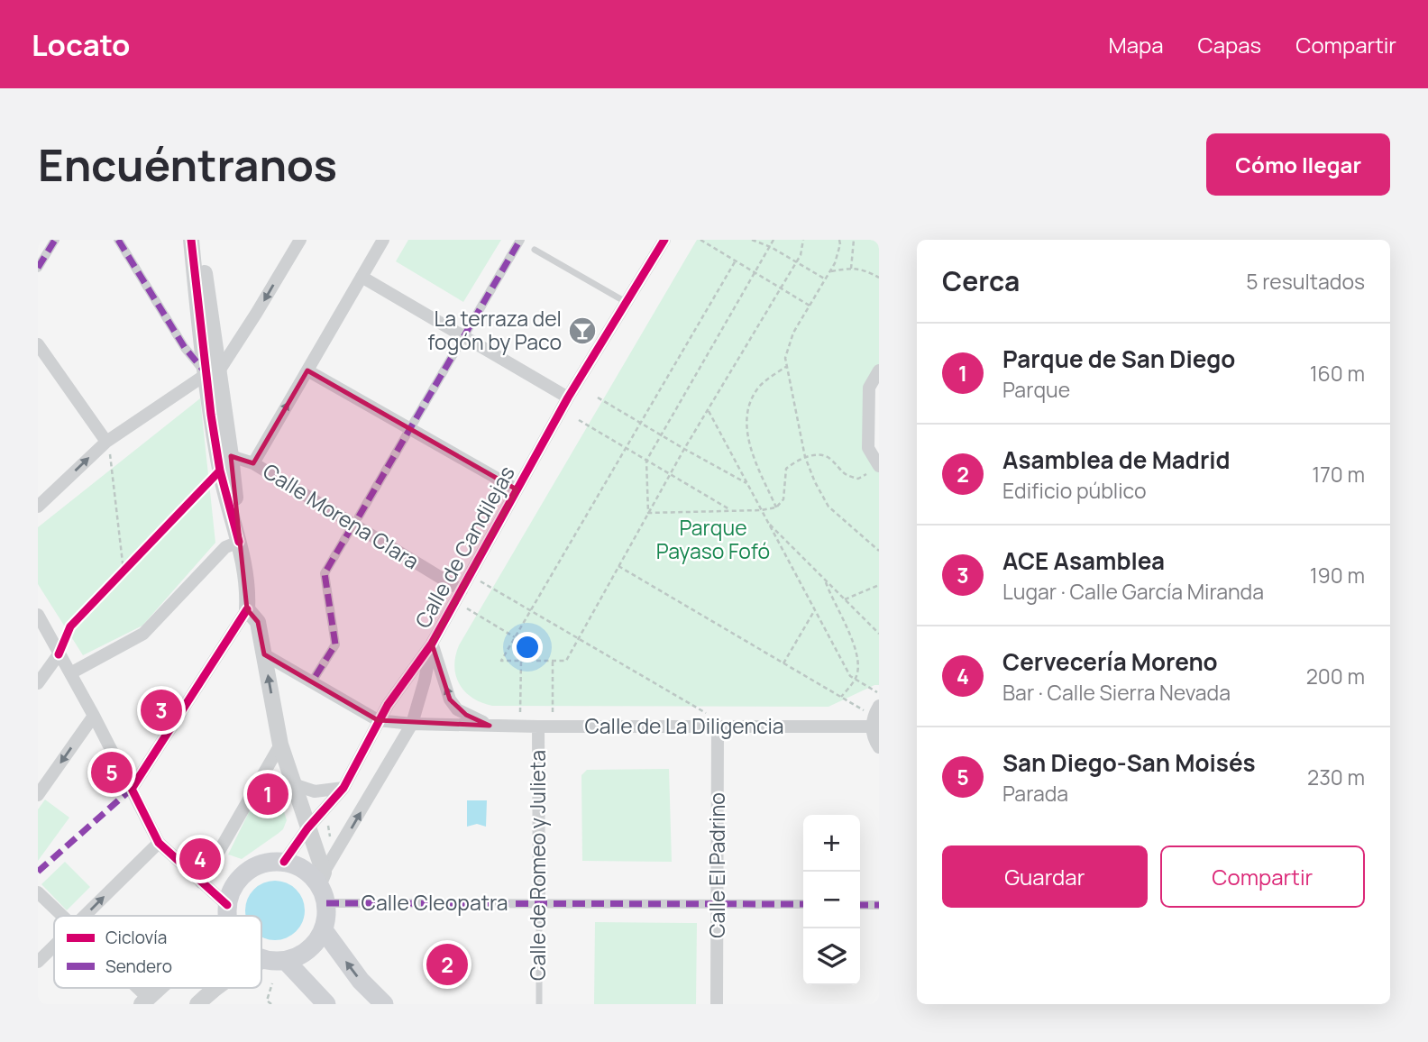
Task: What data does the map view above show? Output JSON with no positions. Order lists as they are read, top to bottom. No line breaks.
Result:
{"streets":{"street":["Calle Morena Clara","Calle de Candilejas","Calle de La Diligencia","Calle de Romeo y Julieta","Calle El Padrino","Calle Cleopatra"]},"crossings":[["Calle Morena Clara","Calle de Candilejas"],["Calle de Candilejas","Calle de La Diligencia"],["Calle de La Diligencia","Calle de Romeo y Julieta"],["Calle de La Diligencia","Calle El Padrino"],["Calle de Romeo y Julieta","Calle Cleopatra"],["Calle El Padrino","Calle Cleopatra"]],"parks":["Parque Payaso Fofó"],"places":{"bar":["La terraza del fogón by Paco"]},"legend":["Ciclovía","Sendero"],"page":{"header":"Locato","nav":["Mapa","Capas","Compartir"],"buttons":["Cómo llegar",["Guardar","Compartir"]],"title":"Encuéntranos","heading":["Cerca","5 resultados"],"list":[{"mark":"1","name":"Parque de San Diego","note":"Parque","value":"160 m"},{"mark":"2","name":"Asamblea de Madrid","note":"Edificio público","value":"170 m"},{"mark":"3","name":"ACE Asamblea","note":"Lugar · Calle García Miranda","value":"190 m"},{"mark":"4","name":"Cervecería Moreno","note":"Bar · Calle Sierra Nevada","value":"200 m"},{"mark":"5","name":"San Diego-San Moisés","note":"Parada","value":"230 m"}],"pins":["3","5","1","4","2"],"map_buttons":["+","−"]}}
